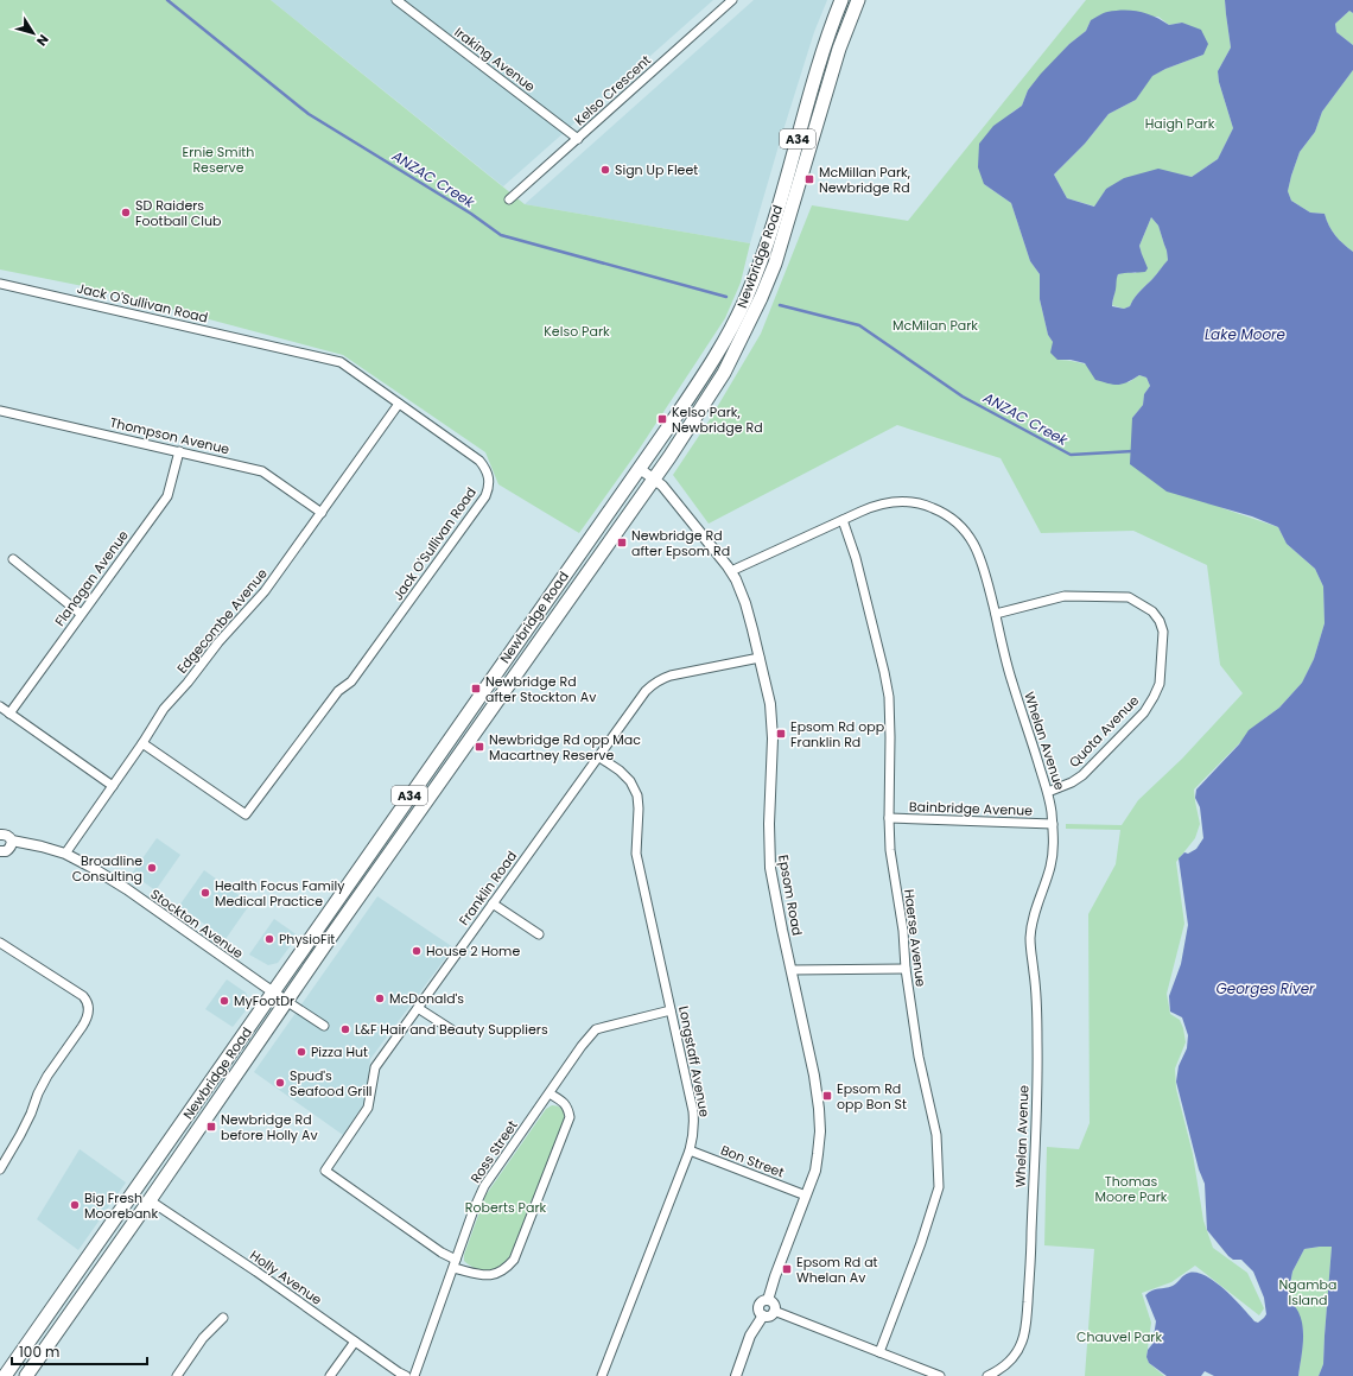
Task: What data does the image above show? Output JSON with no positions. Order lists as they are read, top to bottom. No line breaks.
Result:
{"streets":{"highway":["A34","Newbridge Road"],"street":["Iraking Avenue","Kelso Crescent","Jack O'Sullivan Road","Thompson Avenue","Flanagan Avenue","Edgecombe Avenue","Quota Avenue","Whelan Avenue","Bainbridge Avenue","Franklin Road","Epsom Road","Stockton Avenue","Haerse Avenue","Longstaff Avenue","Ross Street","Bon Street","Holly Avenue"]},"crossings":[["Iraking Avenue","Kelso Crescent"],["Newbridge Road","Epsom Road"],["Newbridge Road","Stockton Avenue"],["Newbridge Road","Holly Avenue"],["Jack O'Sullivan Road","Edgecombe Avenue"],["Thompson Avenue","Flanagan Avenue"],["Thompson Avenue","Edgecombe Avenue"],["Edgecombe Avenue","Stockton Avenue"],["Quota Avenue","Whelan Avenue"],["Whelan Avenue","Bainbridge Avenue"],["Whelan Avenue","Epsom Road"],["Whelan Avenue","Haerse Avenue"],["Bainbridge Avenue","Haerse Avenue"],["Franklin Road","Epsom Road"],["Franklin Road","Longstaff Avenue"],["Franklin Road","Ross Street"],["Epsom Road","Bon Street"],["Longstaff Avenue","Ross Street"],["Longstaff Avenue","Bon Street"]],"water":["ANZAC Creek","Lake Moore","Georges River"],"parks":["Haigh Park","Ernie Smith Reserve","McMilan Park","Kelso Park","Thomas Moore Park","Roberts Park","Ngamba Island","Chauvel Park"],"places":{"other":["Sign Up Fleet","SD Raiders Football Club","Broadline Consulting","Health Focus Family Medical Practice","PhysioFit","House 2 Home","McDonald's","MyFootDr","L&F Hair and Beauty Suppliers","Pizza Hut","Spud's Seafood Grill","Big Fresh Moorebank"],"transit":["McMillan Park, Newbridge Rd","Kelso Park, Newbridge Rd","Newbridge Rd after Epsom Rd","Newbridge Rd after Stockton Av","Epsom Rd opp Franklin Rd","Newbridge Rd opp Mac Macartney Reserve","Epsom Rd opp Bon St","Newbridge Rd before Holly Av","Epsom Rd at Whelan Av"]},"scale_bar":"100 m","north":"bottom right"}
